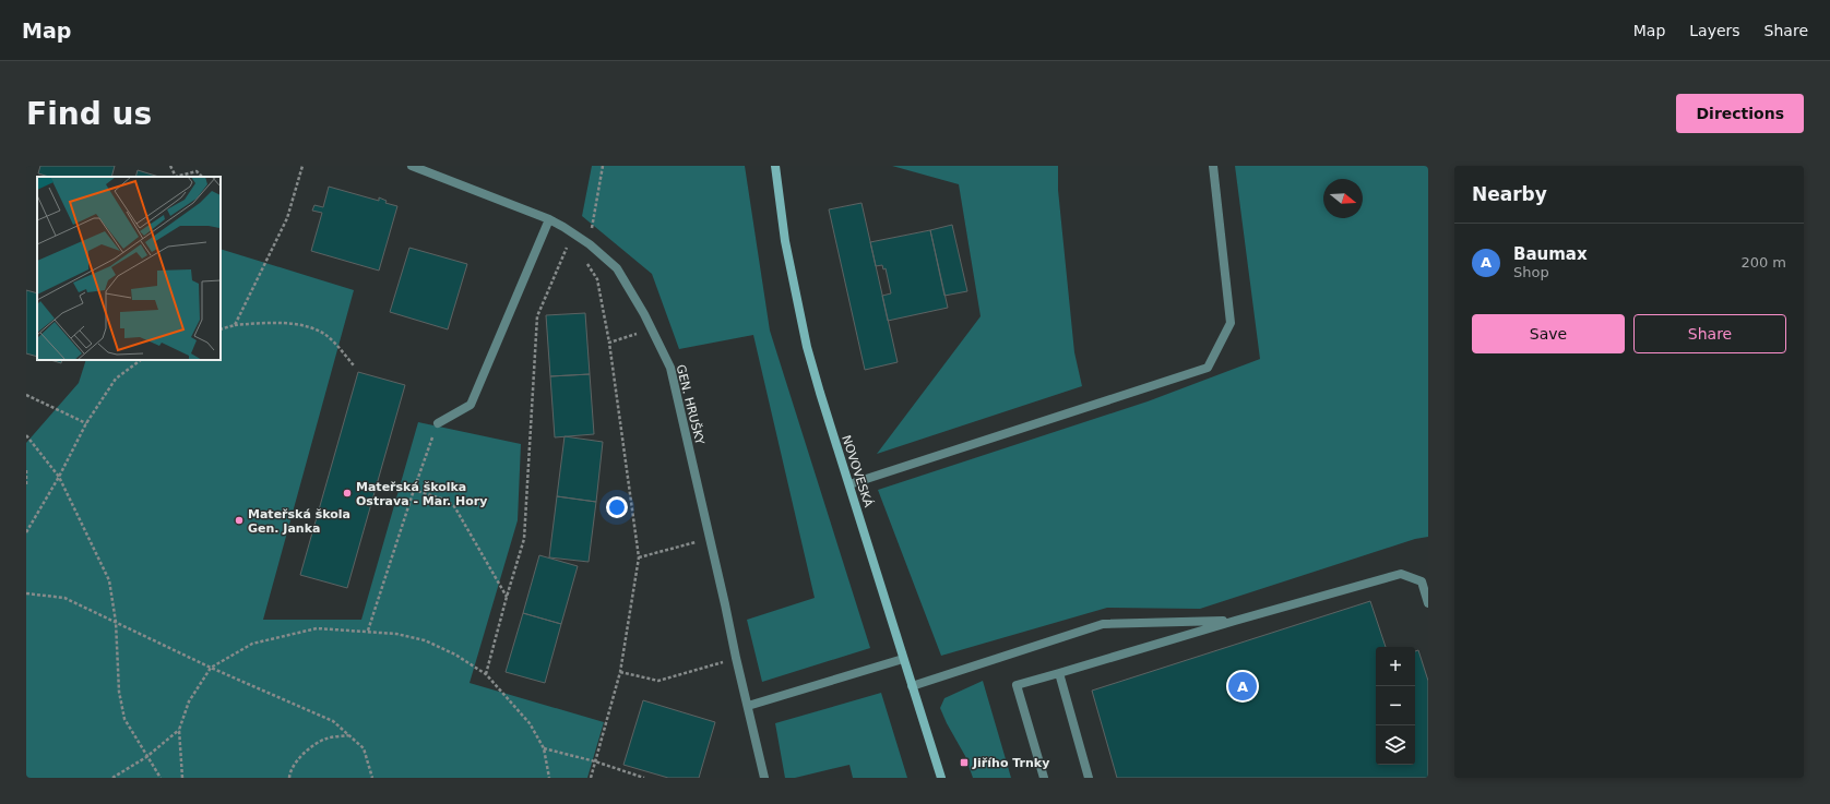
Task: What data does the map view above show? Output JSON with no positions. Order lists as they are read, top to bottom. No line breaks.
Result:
{"streets":{"street":["GEN. HRUŠKY","NOVOVESKÁ"]},"places":{"other":["Mateřská školka Ostrava - Mar. Hory","Mateřská škola Gen. Janka"],"transit":["Jiřího Trnky"]},"north":"right","page":{"header":"Map","nav":["Map","Layers","Share"],"buttons":["Directions",["Save","Share"]],"title":"Find us","heading":"Nearby","list":[{"mark":"A","name":"Baumax","note":"Shop","value":"200 m"}],"map_buttons":["+","−"],"pins":"A"}}
